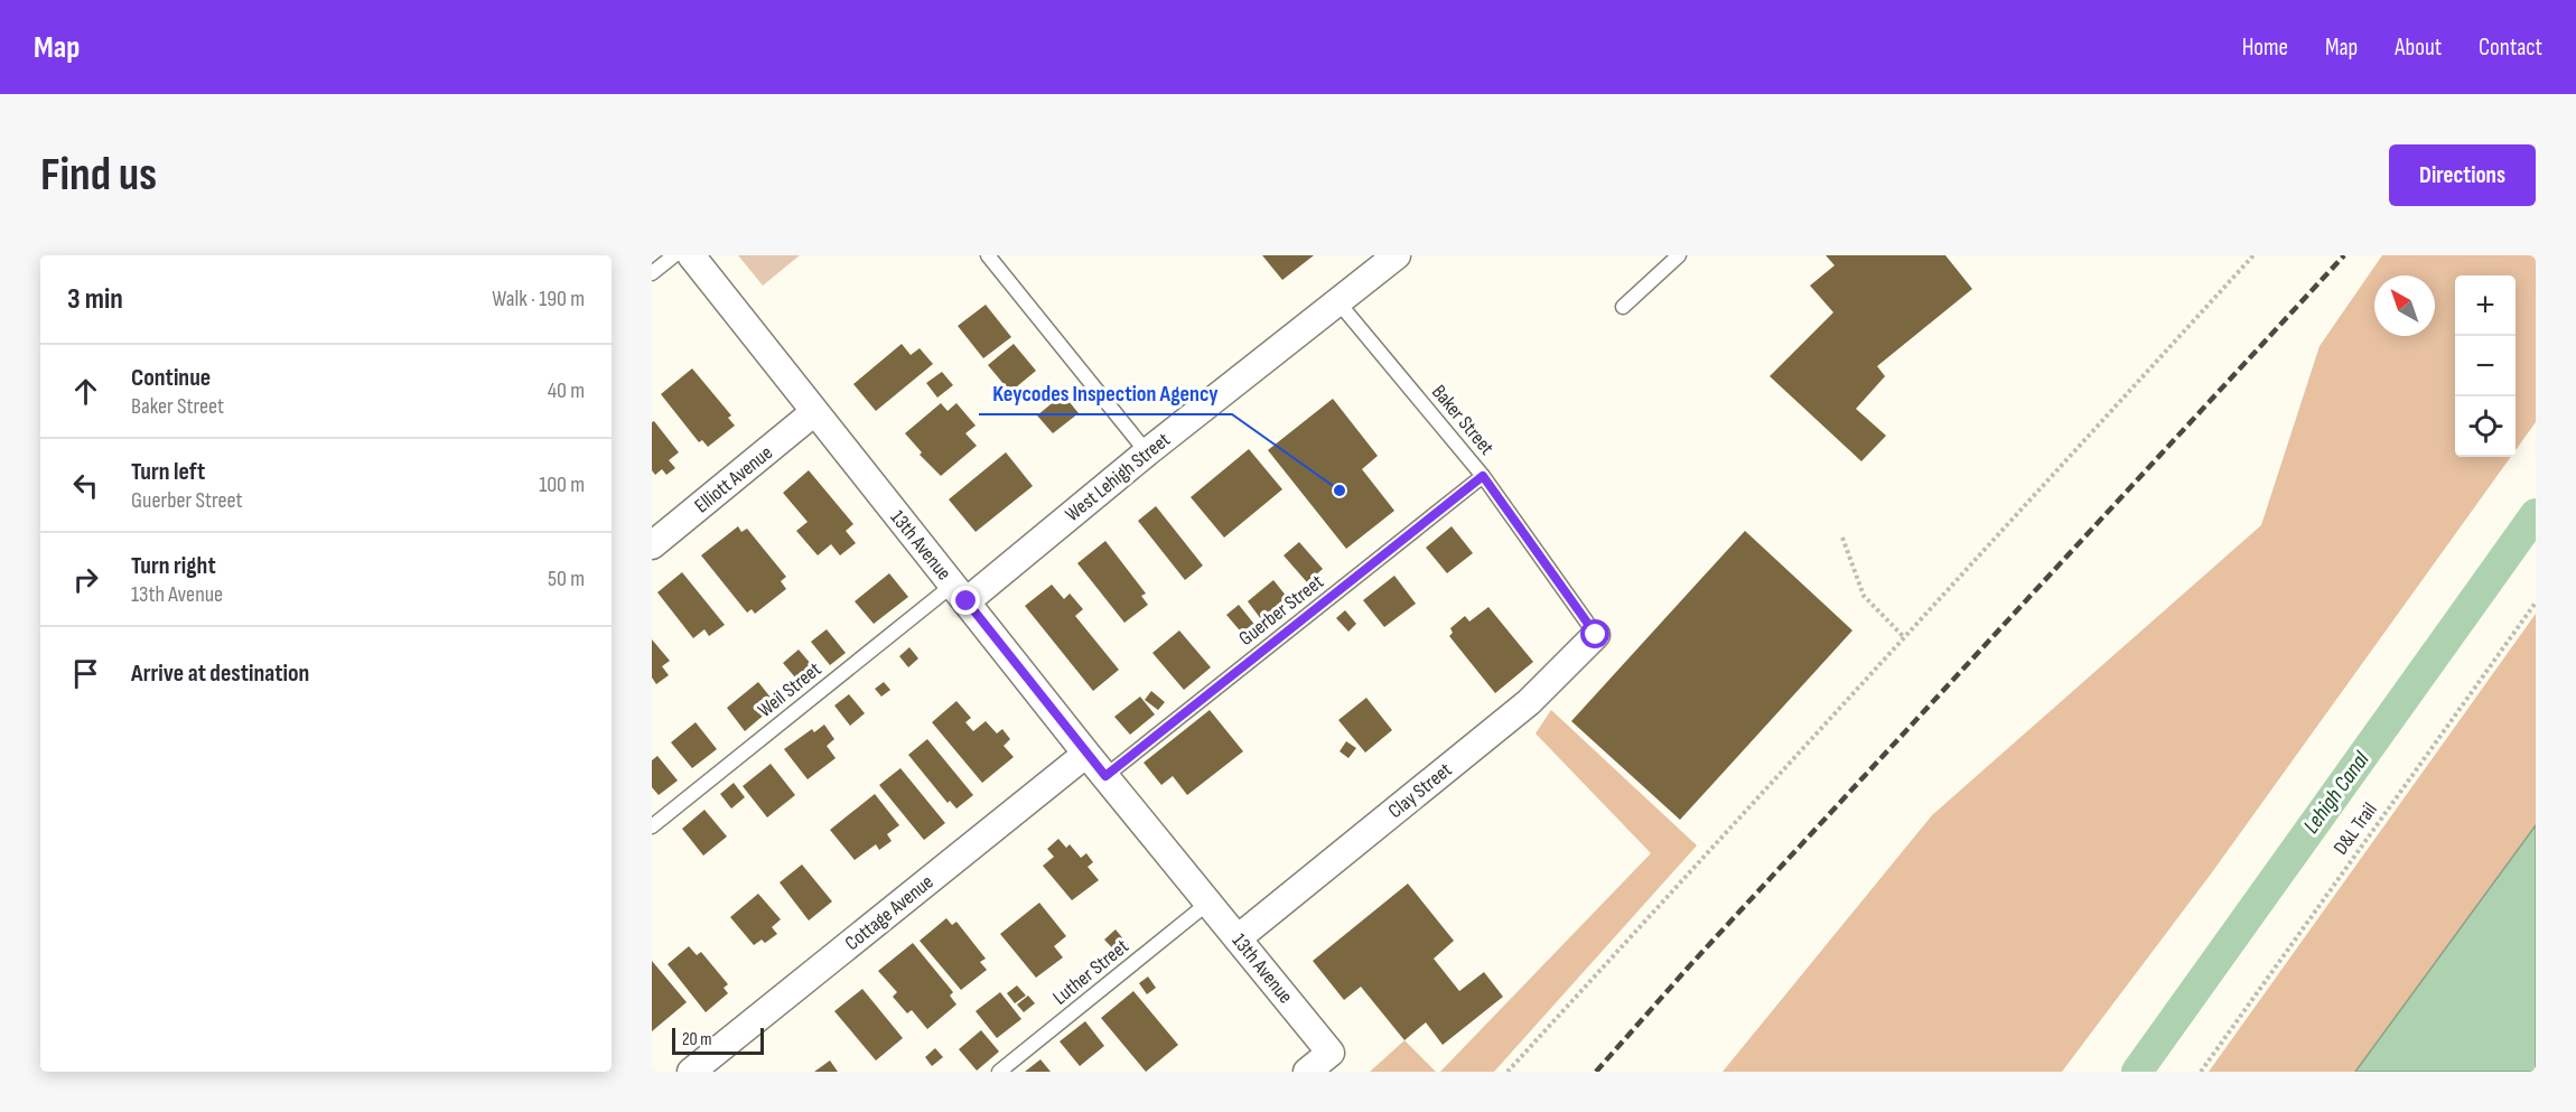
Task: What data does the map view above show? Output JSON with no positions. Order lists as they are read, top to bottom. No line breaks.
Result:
{"streets":{"street":["West Lehigh Street","Elliott Avenue","13th Avenue","Clay Street","Cottage Avenue"],"lane":["Baker Street","Guerber Street","Weil Street","Luther Street"],"path":["D&L Trail"]},"crossings":[["Baker Street","West Lehigh Street"],["Baker Street","Guerber Street"],["Baker Street","Clay Street"],["West Lehigh Street","13th Avenue"],["West Lehigh Street","Weil Street"],["Elliott Avenue","13th Avenue"],["13th Avenue","Guerber Street"],["13th Avenue","Weil Street"],["13th Avenue","Clay Street"],["13th Avenue","Cottage Avenue"],["13th Avenue","Luther Street"]],"water":["Lehigh Canal"],"places":["Keycodes Inspection Agency"],"scale_bar":"20 m","north":"top left","page":{"header":"Map","nav":["Home","Map","About","Contact"],"buttons":"Directions","title":"Find us","heading":["3 min","Walk · 190 m"],"map_buttons":["+","−"],"list":[["Continue","Baker Street","40 m"],["Turn left","Guerber Street","100 m"],["Turn right","13th Avenue","50 m"],"Arrive at destination"],"scale":"20 m"}}
